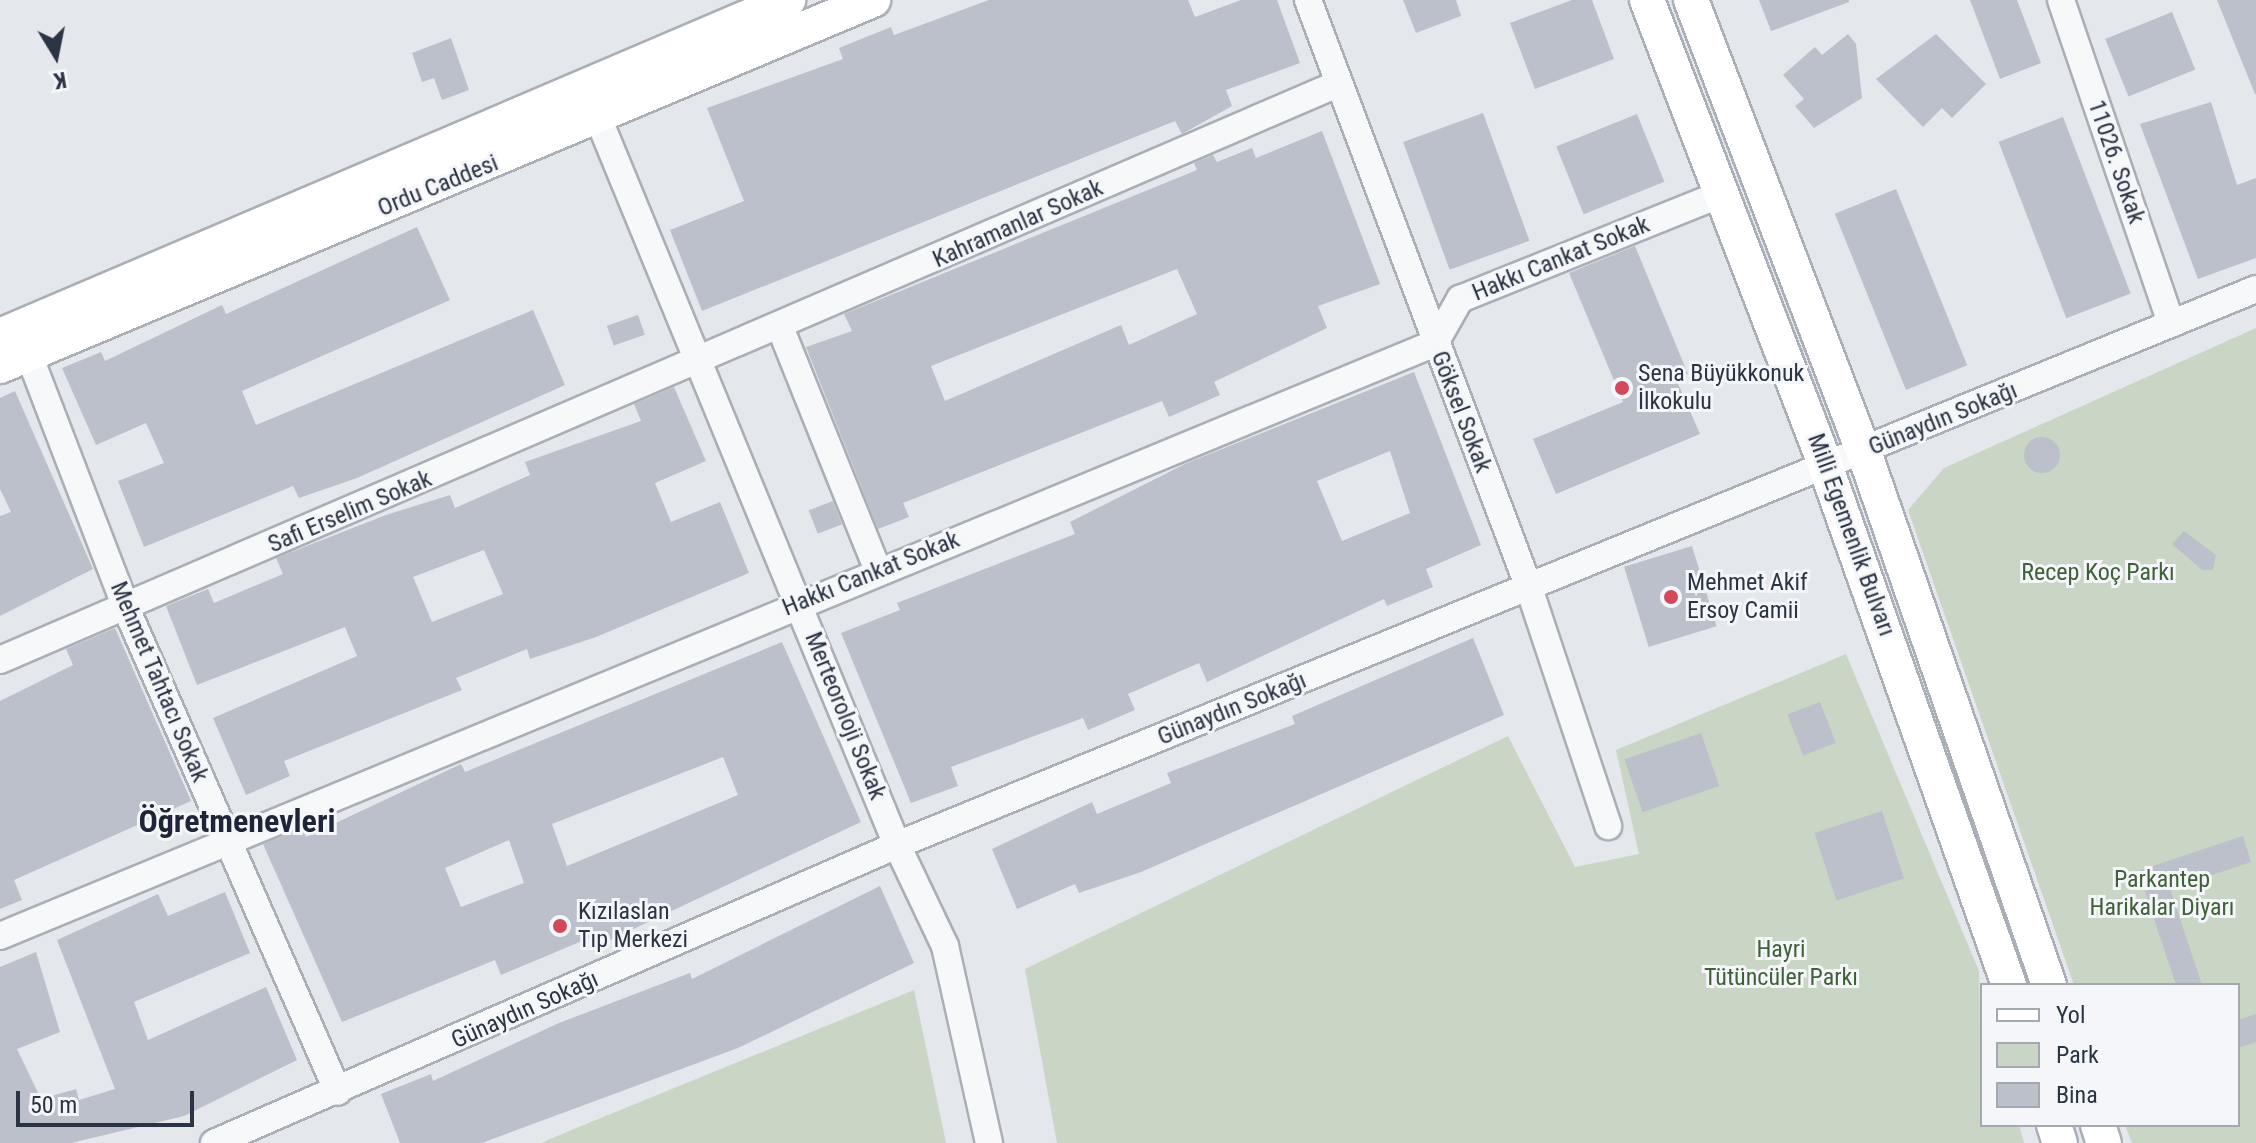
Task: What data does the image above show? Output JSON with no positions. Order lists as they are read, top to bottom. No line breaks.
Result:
{"streets":{"main road":["Ordu Caddesi","Milli Egemenlik Bulvarı"],"street":["11026. Sokak","Kahramanlar Sokak","Hakkı Cankat Sokak","Göksel Sokak","Günaydın Sokağı","Safi Erselim Sokak","Mehmet Tahtacı Sokak","Merteoroloji Sokak"]},"crossings":[["11026. Sokak","Günaydın Sokağı"],["Ordu Caddesi","Mehmet Tahtacı Sokak"],["Ordu Caddesi","Merteoroloji Sokak"],["Kahramanlar Sokak","Göksel Sokak"],["Kahramanlar Sokak","Safi Erselim Sokak"],["Kahramanlar Sokak","Merteoroloji Sokak"],["Hakkı Cankat Sokak","Göksel Sokak"],["Hakkı Cankat Sokak","Milli Egemenlik Bulvarı"],["Hakkı Cankat Sokak","Mehmet Tahtacı Sokak"],["Hakkı Cankat Sokak","Merteoroloji Sokak"],["Göksel Sokak","Günaydın Sokağı"],["Günaydın Sokağı","Milli Egemenlik Bulvarı"],["Günaydın Sokağı","Mehmet Tahtacı Sokak"],["Günaydın Sokağı","Merteoroloji Sokak"],["Safi Erselim Sokak","Mehmet Tahtacı Sokak"],["Safi Erselim Sokak","Merteoroloji Sokak"]],"districts":["Öğretmenevleri"],"parks":["Recep Koç Parkı","Parkantep Harikalar Diyarı","Hayri Tütüncüler Parkı"],"places":["Sena Büyükkonuk İlkokulu","Mehmet Akif Ersoy Camii","Kızılaslan Tıp Merkezi"],"legend":["Yol","Park","Bina"],"scale_bar":"50 m","north":"bottom"}
